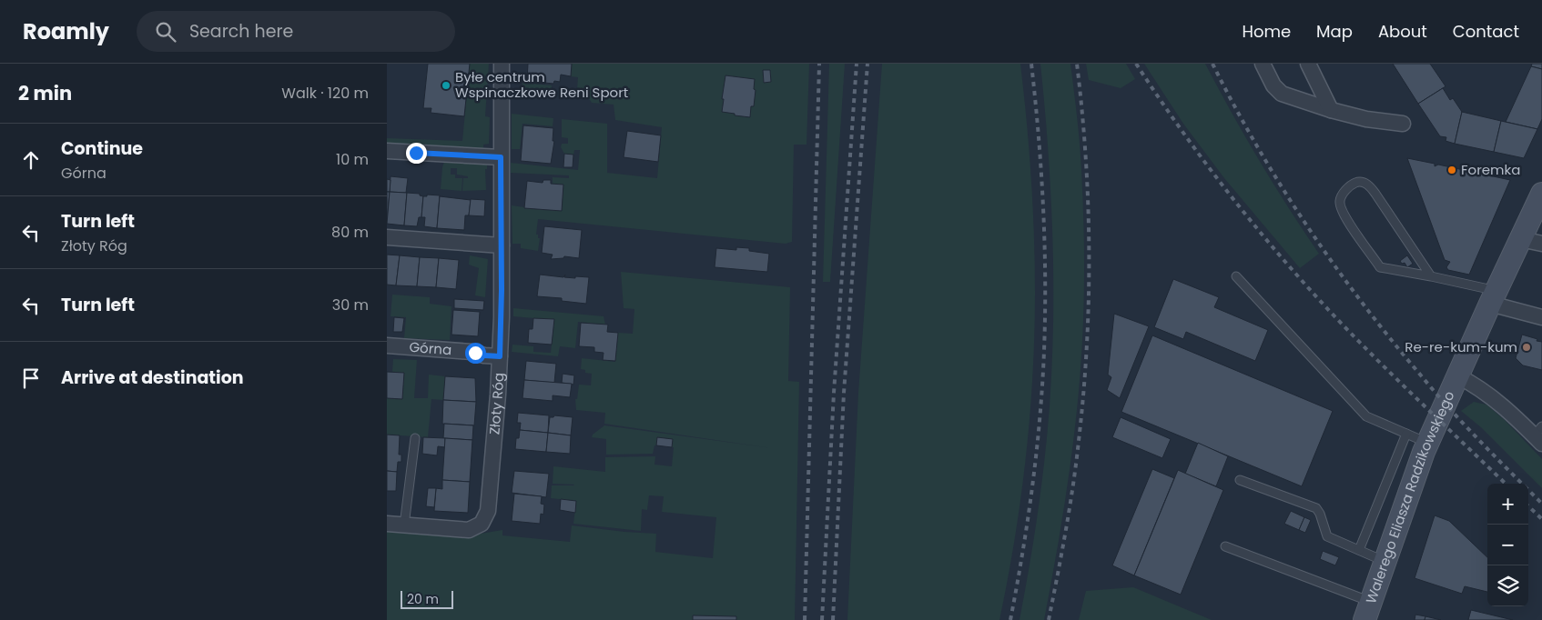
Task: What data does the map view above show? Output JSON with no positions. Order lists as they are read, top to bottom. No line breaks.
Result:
{"streets":{"street":["Górna","Złoty Róg","Walerego Eliasza Radzikowskiego"]},"crossings":[["Górna","Złoty Róg"]],"places":["Byłe centrum Wspinaczkowe Reni Sport","Foremka","Re-re-kum-kum"],"scale_bar":"20 m","page":{"header":"Roamly","search":"Search here","nav":["Home","Map","About","Contact"],"heading":["2 min","Walk · 120 m"],"list":[["Continue","Górna","10 m"],["Turn left","Złoty Róg","80 m"],["Turn left","30 m"],"Arrive at destination"],"map_buttons":["+","−"],"scale":"20 m"}}
